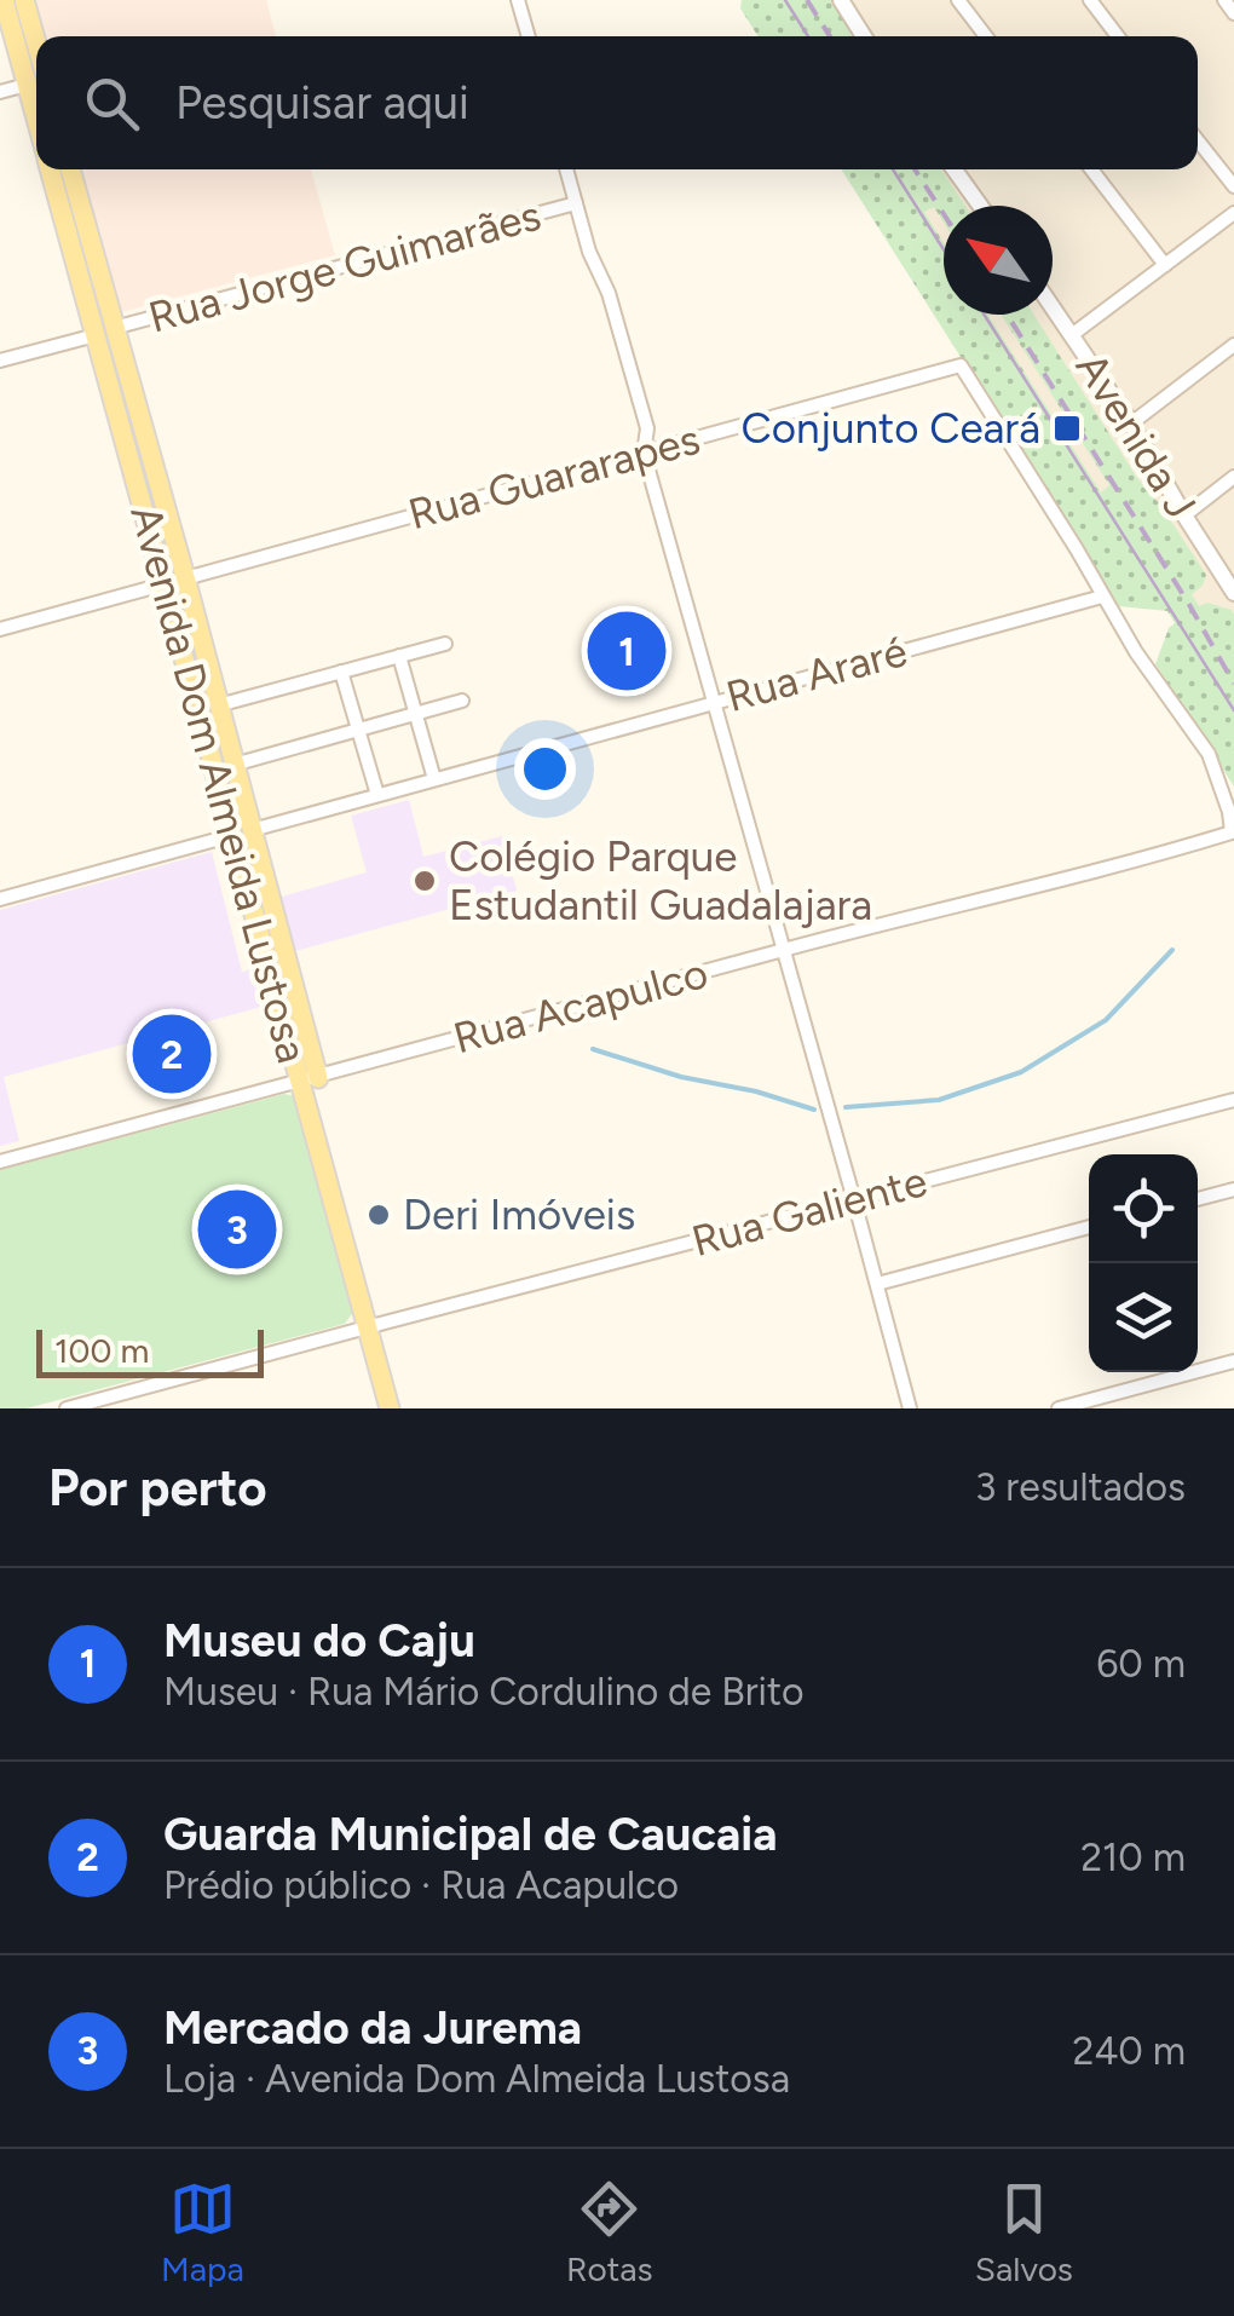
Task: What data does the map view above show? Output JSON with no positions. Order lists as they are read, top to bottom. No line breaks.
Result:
{"streets":{"main road":["Avenida Dom Almeida Lustosa"],"street":["Rua Jorge Guimarães","Avenida J","Rua Guararapes","Rua Araré","Rua Acapulco","Rua Galiente"]},"crossings":[["Rua Jorge Guimarães","Avenida Dom Almeida Lustosa"],["Rua Guararapes","Rua Araré"],["Rua Guararapes","Avenida Dom Almeida Lustosa"],["Rua Guararapes","Rua Acapulco"],["Rua Araré","Avenida Dom Almeida Lustosa"],["Avenida Dom Almeida Lustosa","Rua Acapulco"],["Avenida Dom Almeida Lustosa","Rua Galiente"]],"places":{"transit":["Conjunto Ceará"],"other":["Colégio Parque Estudantil Guadalajara","Deri Imóveis"]},"scale_bar":"100 m","north":"top left","page":{"search":"Pesquisar aqui","pins":["1","2","3"],"scale":"100 m","heading":["Por perto","3 resultados"],"list":[{"mark":"1","name":"Museu do Caju","note":"Museu · Rua Mário Cordulino de Brito","value":"60 m"},{"mark":"2","name":"Guarda Municipal de Caucaia","note":"Prédio público · Rua Acapulco","value":"210 m"},{"mark":"3","name":"Mercado da Jurema","note":"Loja · Avenida Dom Almeida Lustosa","value":"240 m"}],"nav":["Mapa","Rotas","Salvos"]}}
